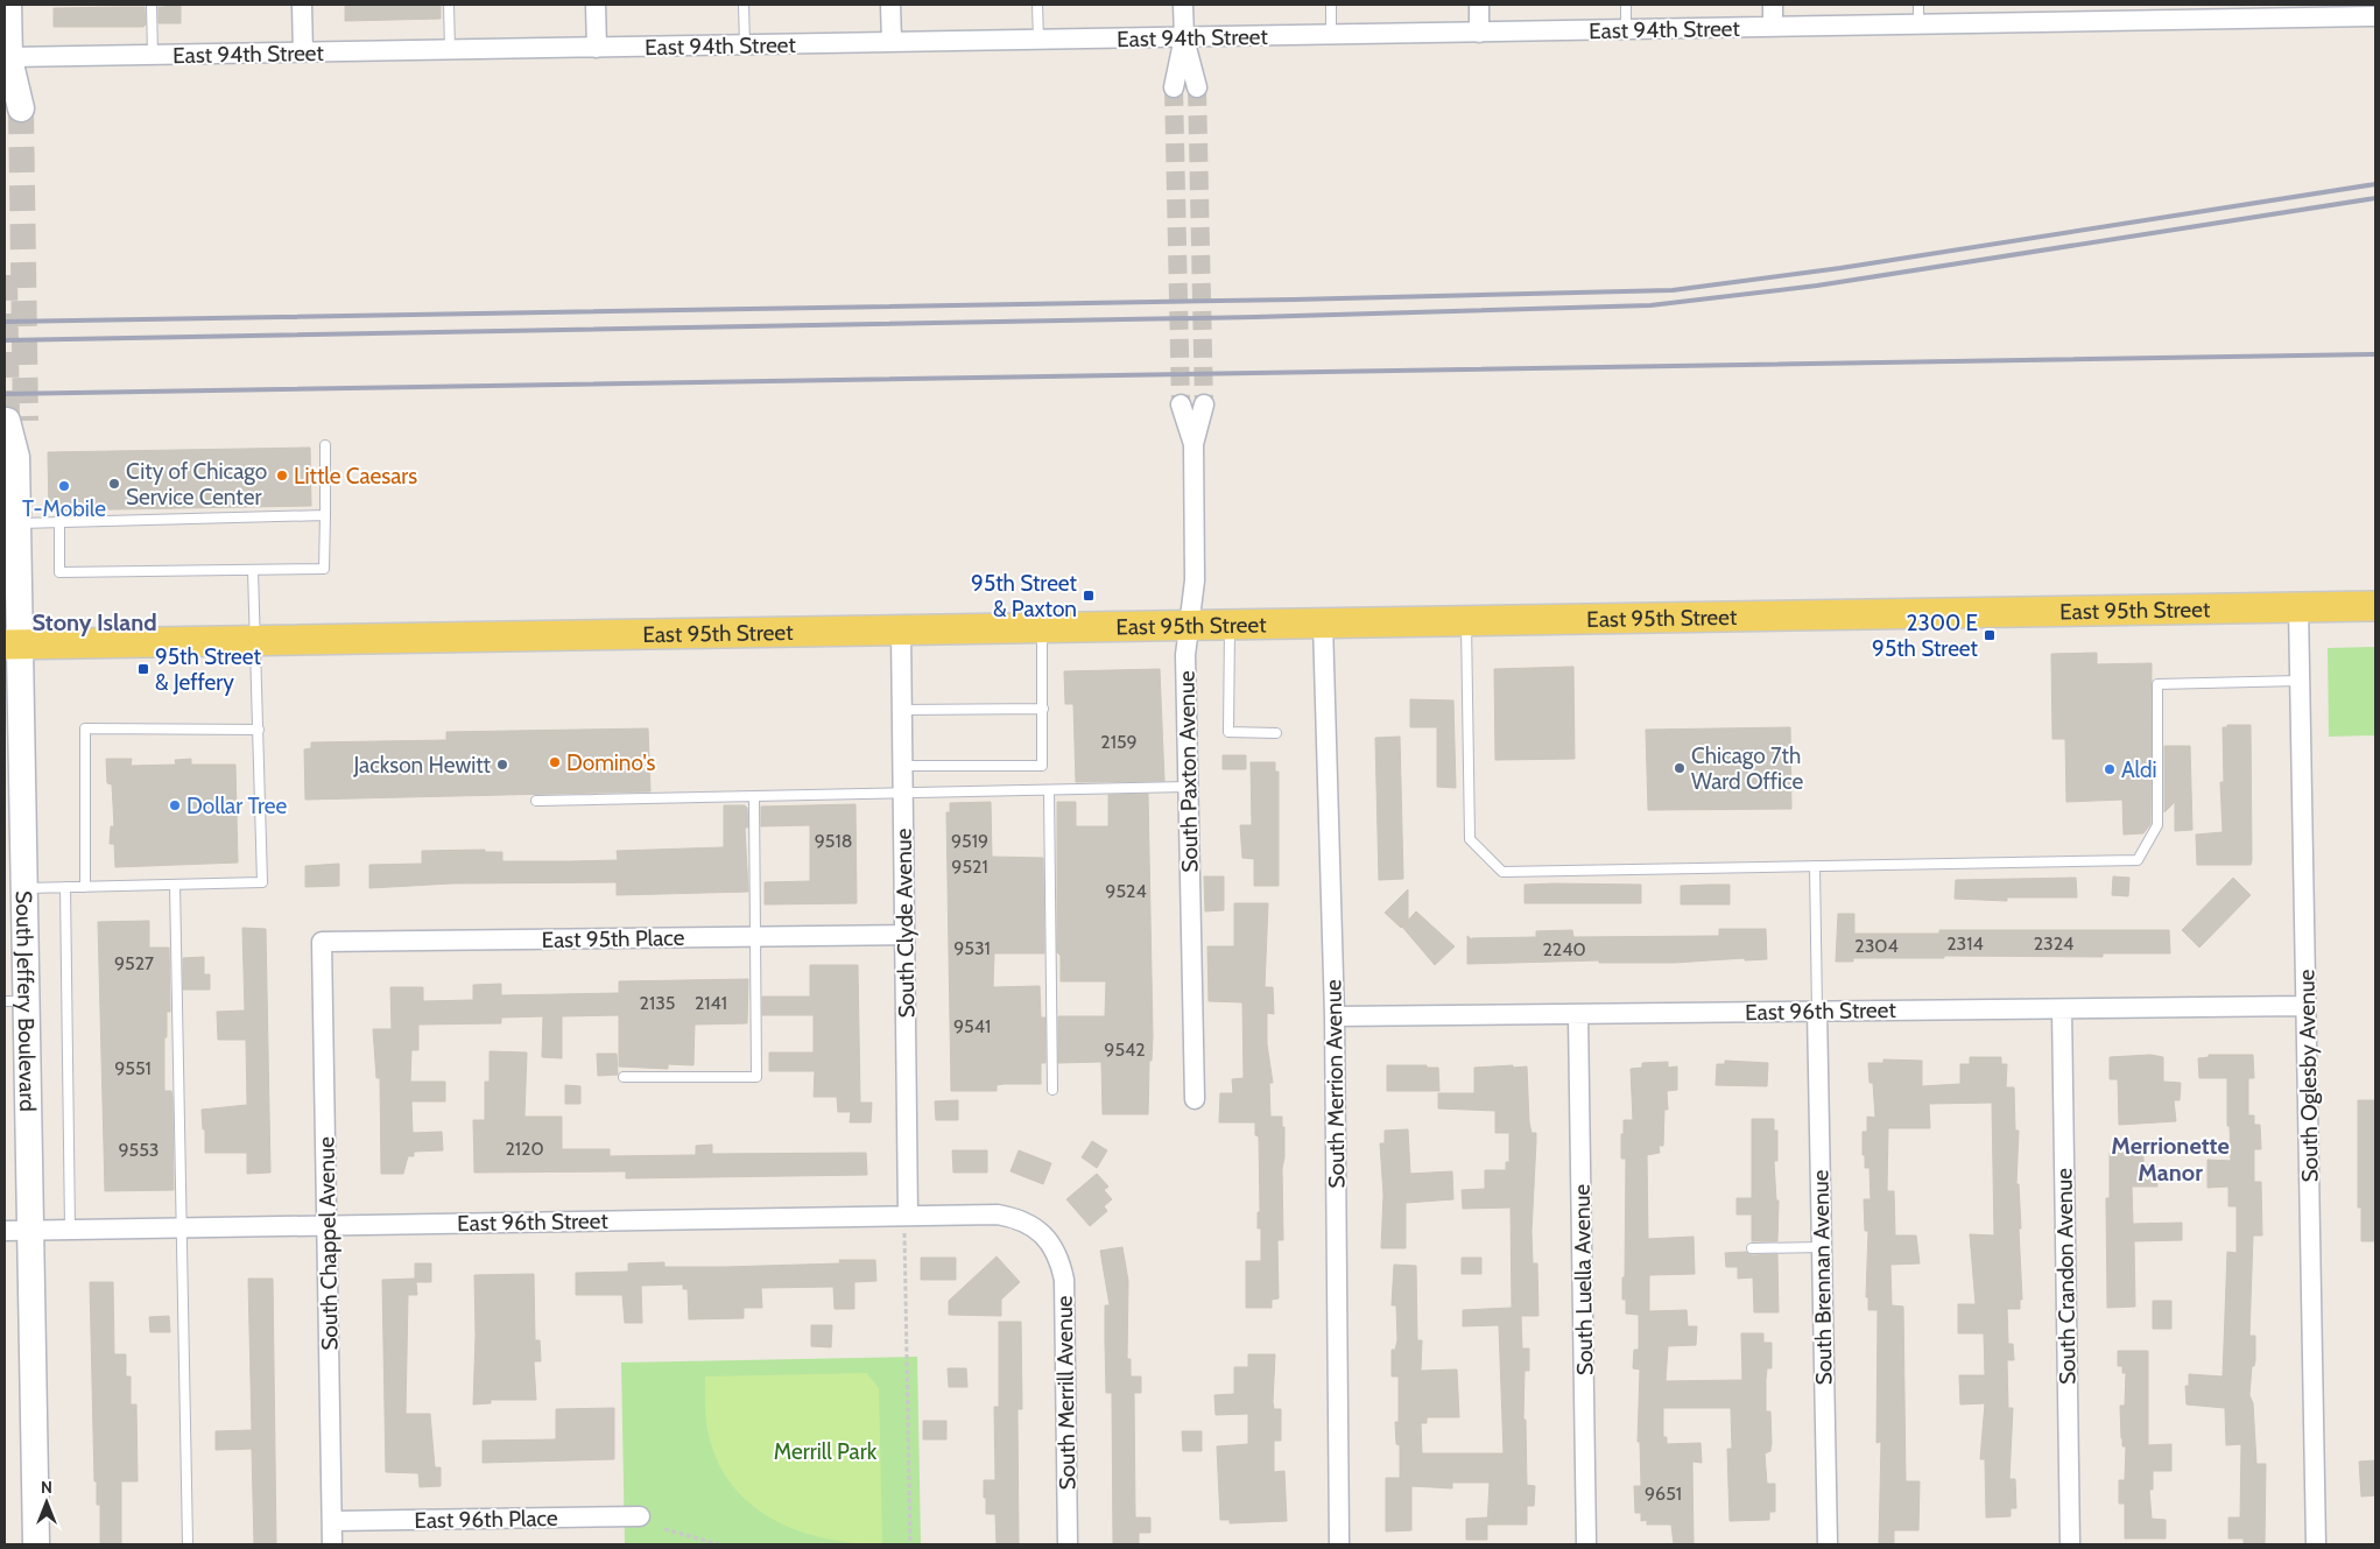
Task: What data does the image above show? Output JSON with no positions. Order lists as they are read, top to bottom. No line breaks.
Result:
{"streets":{"main road":["East 95th Street","South Jeffery Boulevard"],"street":["East 94th Street","South Paxton Avenue","South Clyde Avenue","East 95th Place","East 96th Street","South Oglesby Avenue","South Merrion Avenue","South Chappel Avenue","South Crandon Avenue","South Brennan Avenue","South Luella Avenue","South Merrill Avenue","East 96th Place"]},"crossings":[["East 95th Street","South Paxton Avenue"],["East 95th Street","South Clyde Avenue"],["East 95th Street","South Jeffery Boulevard"],["East 95th Street","South Oglesby Avenue"],["East 95th Street","South Merrion Avenue"],["South Clyde Avenue","East 95th Place"],["South Clyde Avenue","East 96th Street"],["East 95th Place","South Chappel Avenue"],["South Jeffery Boulevard","East 96th Street"],["East 96th Street","South Oglesby Avenue"],["East 96th Street","South Merrion Avenue"],["East 96th Street","South Chappel Avenue"],["East 96th Street","South Crandon Avenue"],["East 96th Street","South Brennan Avenue"],["East 96th Street","South Luella Avenue"],["East 96th Street","South Merrill Avenue"],["South Chappel Avenue","East 96th Place"]],"districts":["Stony Island","Merrionette Manor"],"parks":["Merrill Park"],"places":{"other":["Little Caesars","City of Chicago Service Center","T-Mobile","Domino's","Jackson Hewitt","Chicago 7th Ward Office","Aldi","Dollar Tree"],"transit":["95th Street & Paxton","2300 E 95th Street","95th Street & Jeffery"]},"house_numbers":["2159","9518","9519","9521","9524","2314","2324","2304","9531","2240","9527","2135","2141","9541","9542","9551","2120","9553","9651"],"north":"top"}
